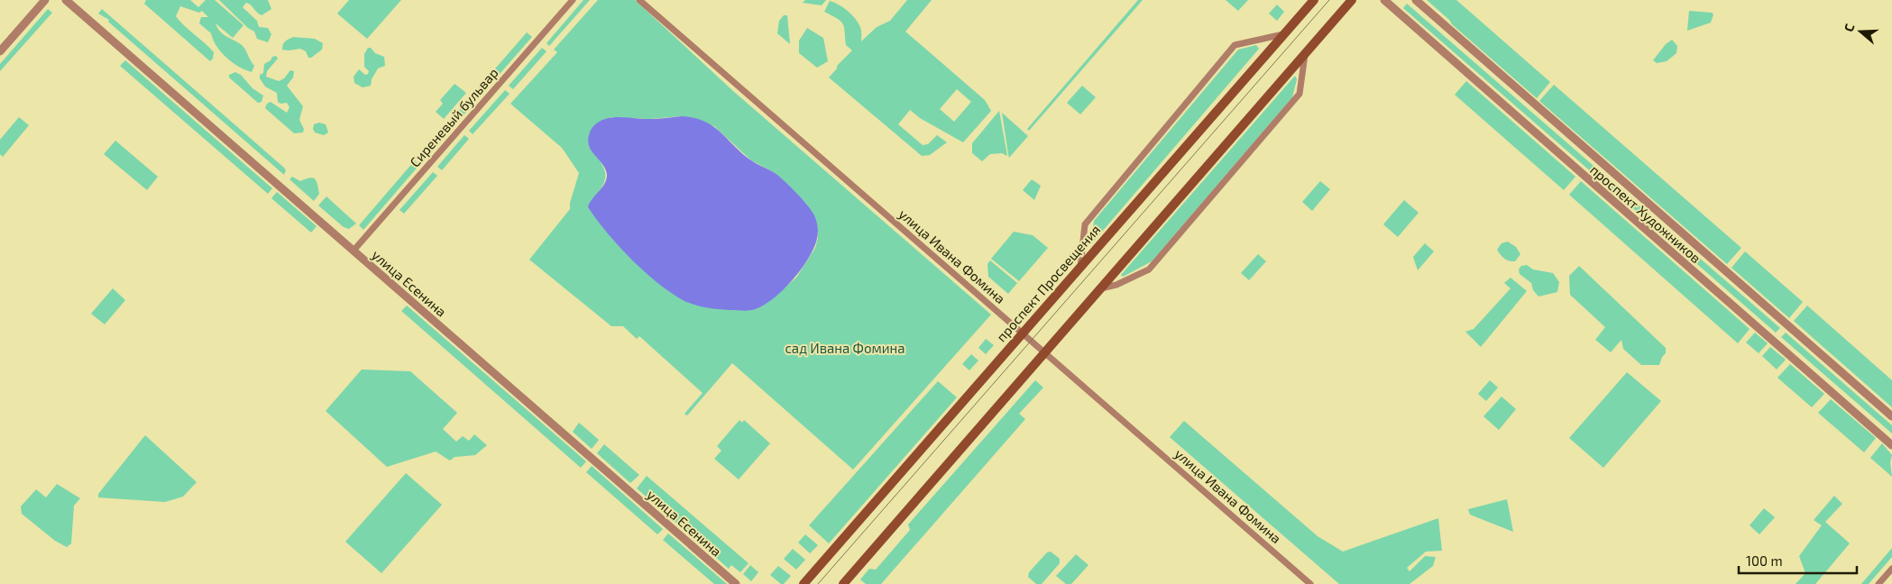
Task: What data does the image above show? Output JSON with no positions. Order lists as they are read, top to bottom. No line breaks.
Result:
{"streets":{"main road":["проспект Просвещения"],"street":["Сиреневый бульвар","проспект Художников","улица Ивана Фомина","улица Есенина"]},"crossings":[["Сиреневый бульвар","улица Есенина"],["улица Ивана Фомина","проспект Просвещения"]],"parks":["сад Ивана Фомина"],"scale_bar":"100 m","north":"left"}
